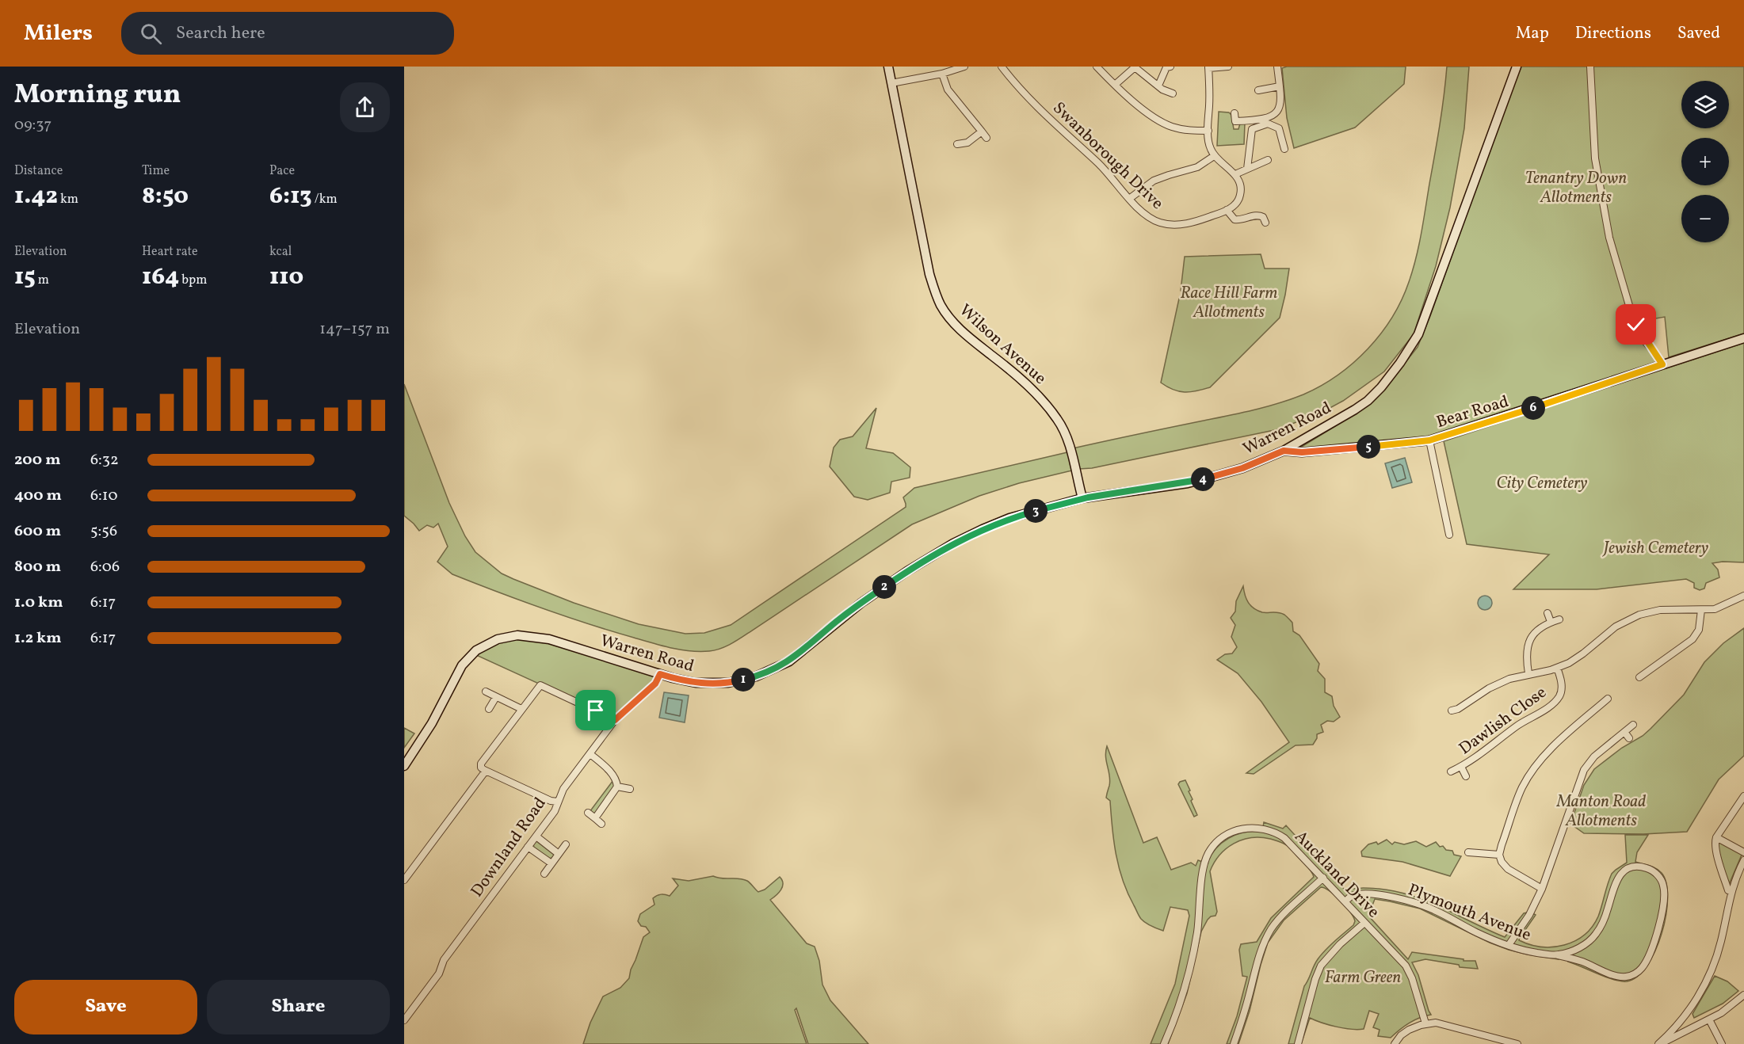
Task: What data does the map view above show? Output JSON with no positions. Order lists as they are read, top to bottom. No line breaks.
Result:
{"streets":{"street":["Swanborough Drive","Wilson Avenue","Bear Road","Warren Road","Dawlish Close","Downland Road","Auckland Drive","Plymouth Avenue"]},"crossings":[["Wilson Avenue","Warren Road"],["Bear Road","Warren Road"],["Warren Road","Downland Road"],["Auckland Drive","Plymouth Avenue"]],"parks":["Tenantry Down Allotments","Race Hill Farm Allotments","City Cemetery","Jewish Cemetery","Manton Road Allotments","Farm Green"],"page":{"header":"Milers","search":"Search here","nav":["Map","Directions","Saved"],"heading":["Morning run","09:37"],"map_buttons":["+","−"],"stats":[["Distance","1.42 km"],["Time","8:50"],["Pace","6:13 /km"],["Elevation","15 m"],["Heart rate","164 bpm"],["kcal","110"]],"chart":["Elevation","147–157 m"],"pins":["6","5","4","3","2","1"],"list":[{"name":"200 m","note":"6:32"},{"name":"400 m","note":"6:10"},{"name":"600 m","note":"5:56"},{"name":"800 m","note":"6:06"},{"name":"1.0 km","note":"6:17"},{"name":"1.2 km","note":"6:17"}],"buttons":["Save","Share"]}}
